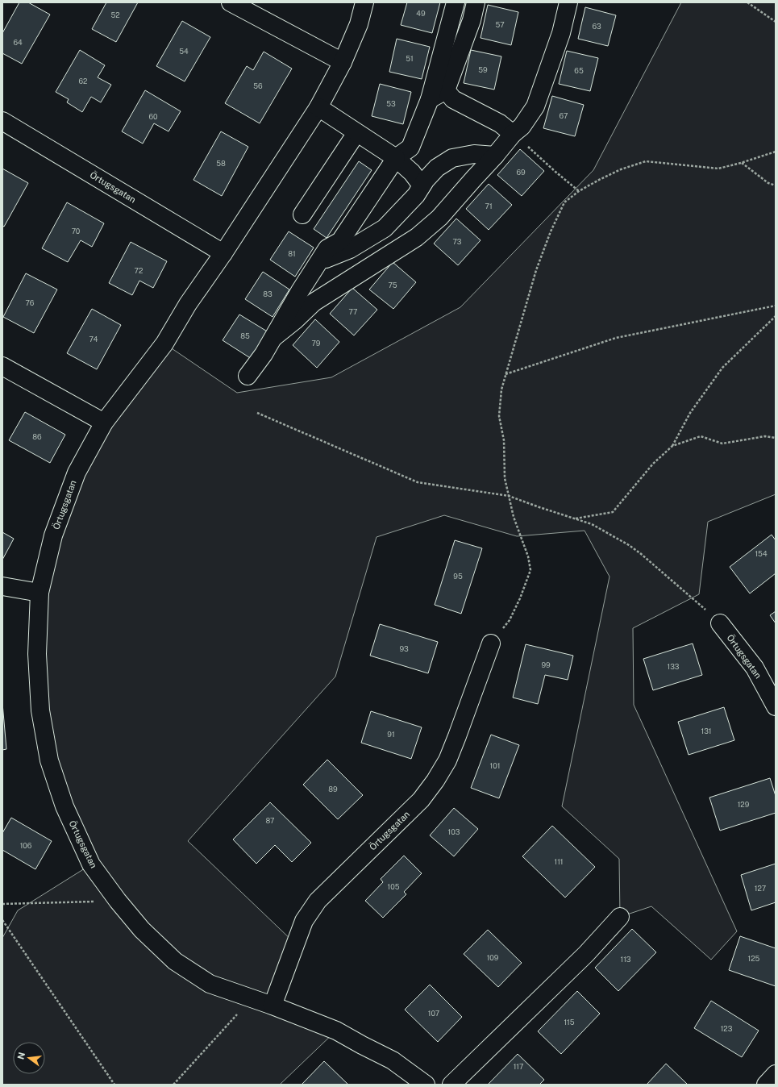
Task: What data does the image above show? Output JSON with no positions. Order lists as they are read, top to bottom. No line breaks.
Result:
{"streets":{"street":["Örtugsgatan"]},"house_numbers":["49","52","57","63","64","54","51","59","65","62","56","53","67","60","58","69","71","70","73","81","72","75","83","76","77","85","74","79","86","154","95","93","99","133","131","91","101","89","129","87","103","106","111","105","127","109","125","113","107","115","123","117"],"north":"left"}
